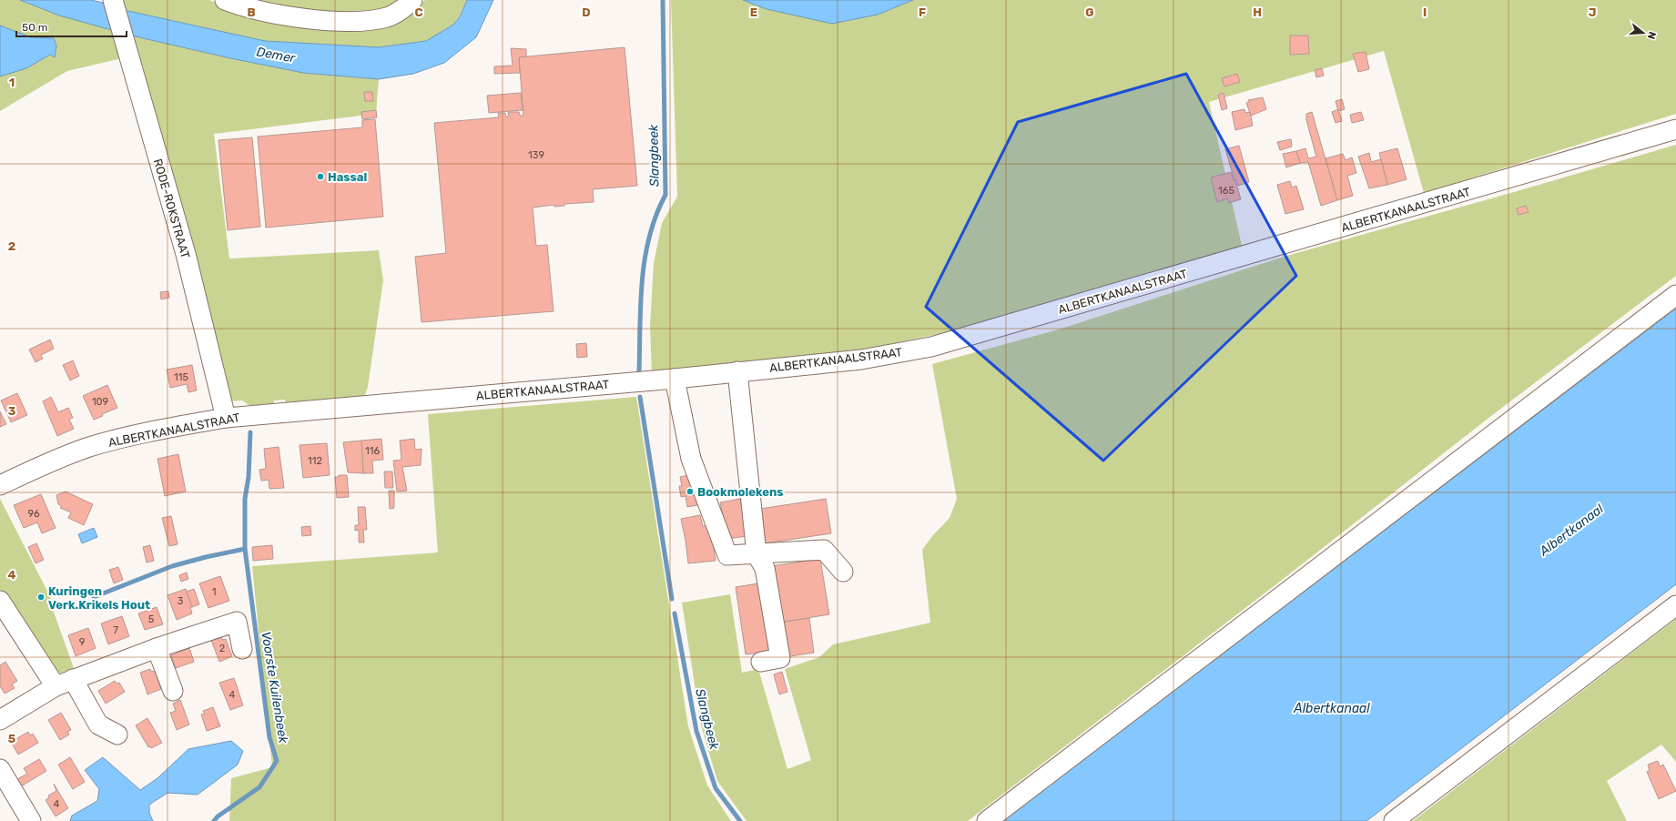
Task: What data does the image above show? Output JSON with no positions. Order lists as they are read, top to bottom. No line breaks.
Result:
{"streets":{"street":["RODE-ROKSTRAAT","ALBERTKANAALSTRAAT"]},"crossings":[["RODE-ROKSTRAAT","ALBERTKANAALSTRAAT"]],"water":["Demer","Slangbeek","Albertkanaal","Voorste Kuilenbeek"],"places":["Hassal","Bookmolekens","Kuringen Verk.Krikels Hout"],"house_numbers":["139","165","115","109","116","112","96","1","3","5","7","9","2","4","4"],"scale_bar":"50 m","north":"right","grid":{"columns":["B","C","D","E","F","G","H","I","J"],"rows":["1","2","3","4","5"]}}
